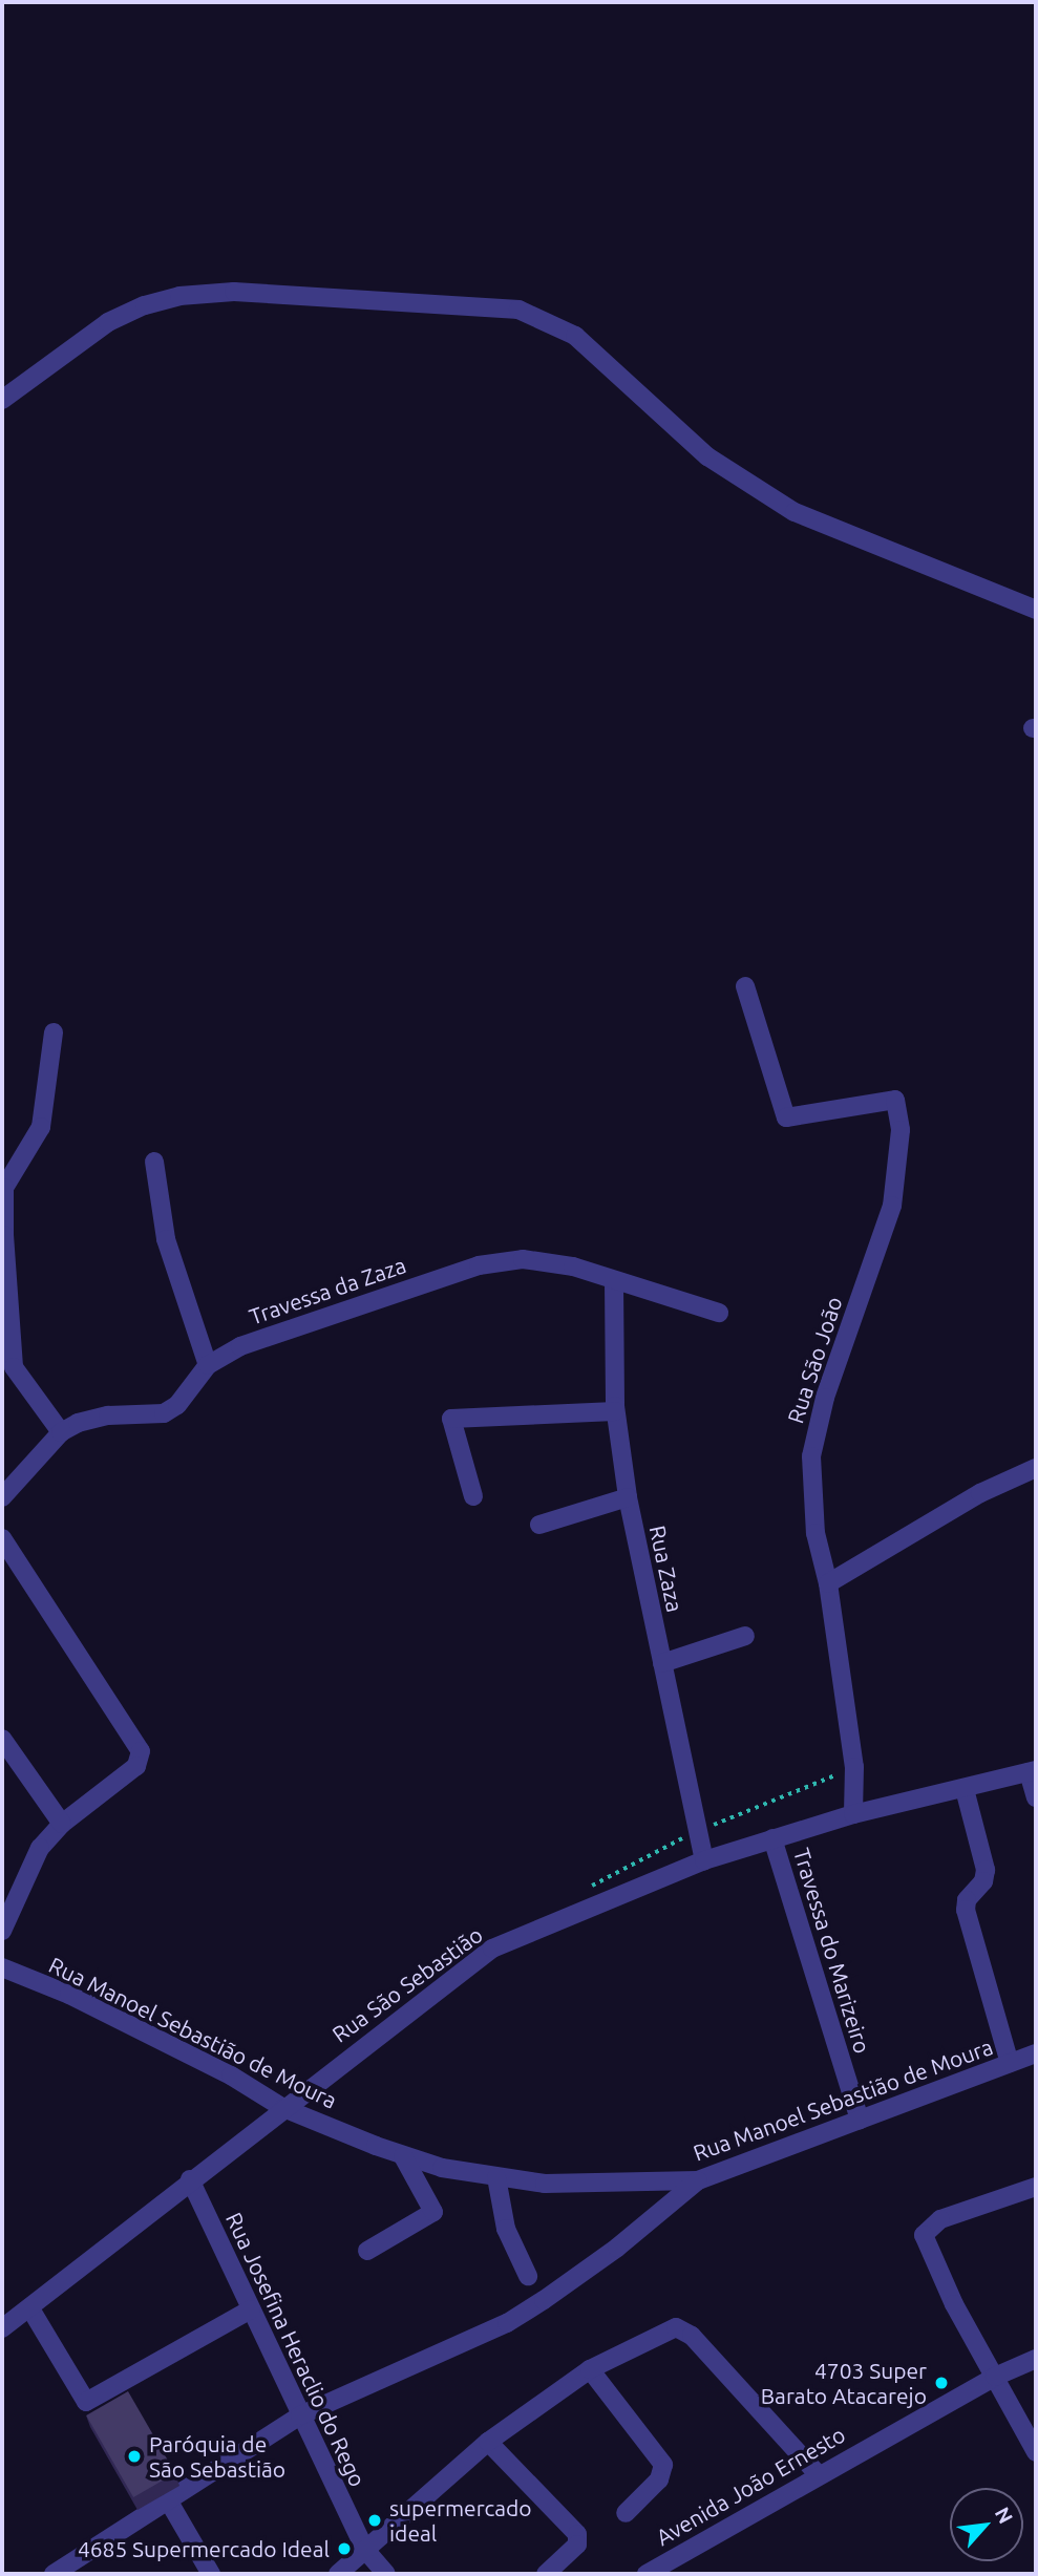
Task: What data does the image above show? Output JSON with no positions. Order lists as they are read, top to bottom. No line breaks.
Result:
{"streets":{"street":["Travessa da Zaza","Rua São João","Rua Zaza","Travessa do Marizeiro","Rua São Sebastião","Rua Manoel Sebastião de Moura","Rua Josefina Heraclio do Rego","Avenida João Ernesto"]},"crossings":[["Travessa da Zaza","Rua Zaza"],["Rua São João","Rua São Sebastião"],["Rua Zaza","Rua São Sebastião"],["Travessa do Marizeiro","Rua São Sebastião"],["Travessa do Marizeiro","Rua Manoel Sebastião de Moura"],["Rua São Sebastião","Rua Manoel Sebastião de Moura"],["Rua São Sebastião","Rua Josefina Heraclio do Rego"]],"places":["4703 Super Barato Atacarejo","Paróquia de São Sebastião","supermercado ideal","4685 Supermercado Ideal"],"north":"top right"}
